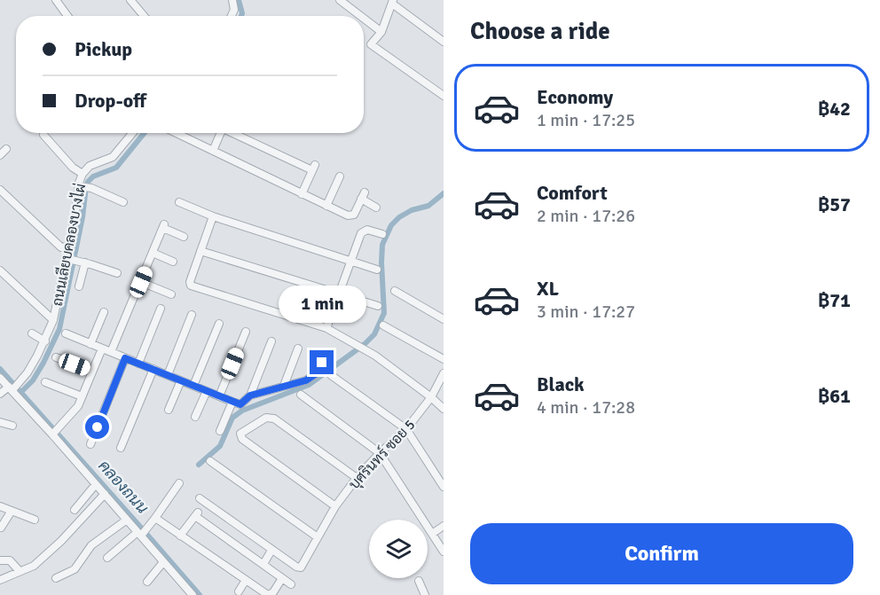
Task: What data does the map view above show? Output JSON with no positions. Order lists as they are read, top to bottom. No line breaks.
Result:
{"streets":{"street":["ถนนเลียบคลองบางไผ่","บุศรินทร์ ซอย 5"]},"water":["คลองถนน"],"page":{"heading":"Choose a ride","banner":["Pickup","Drop-off"],"list":[{"name":"Economy","note":"1 min · 17:25","value":"฿42"},{"name":"Comfort","note":"2 min · 17:26","value":"฿57"},{"name":"XL","note":"3 min · 17:27","value":"฿71"},{"name":"Black","note":"4 min · 17:28","value":"฿61"}],"bubble":"1 min","buttons":"Confirm"}}
